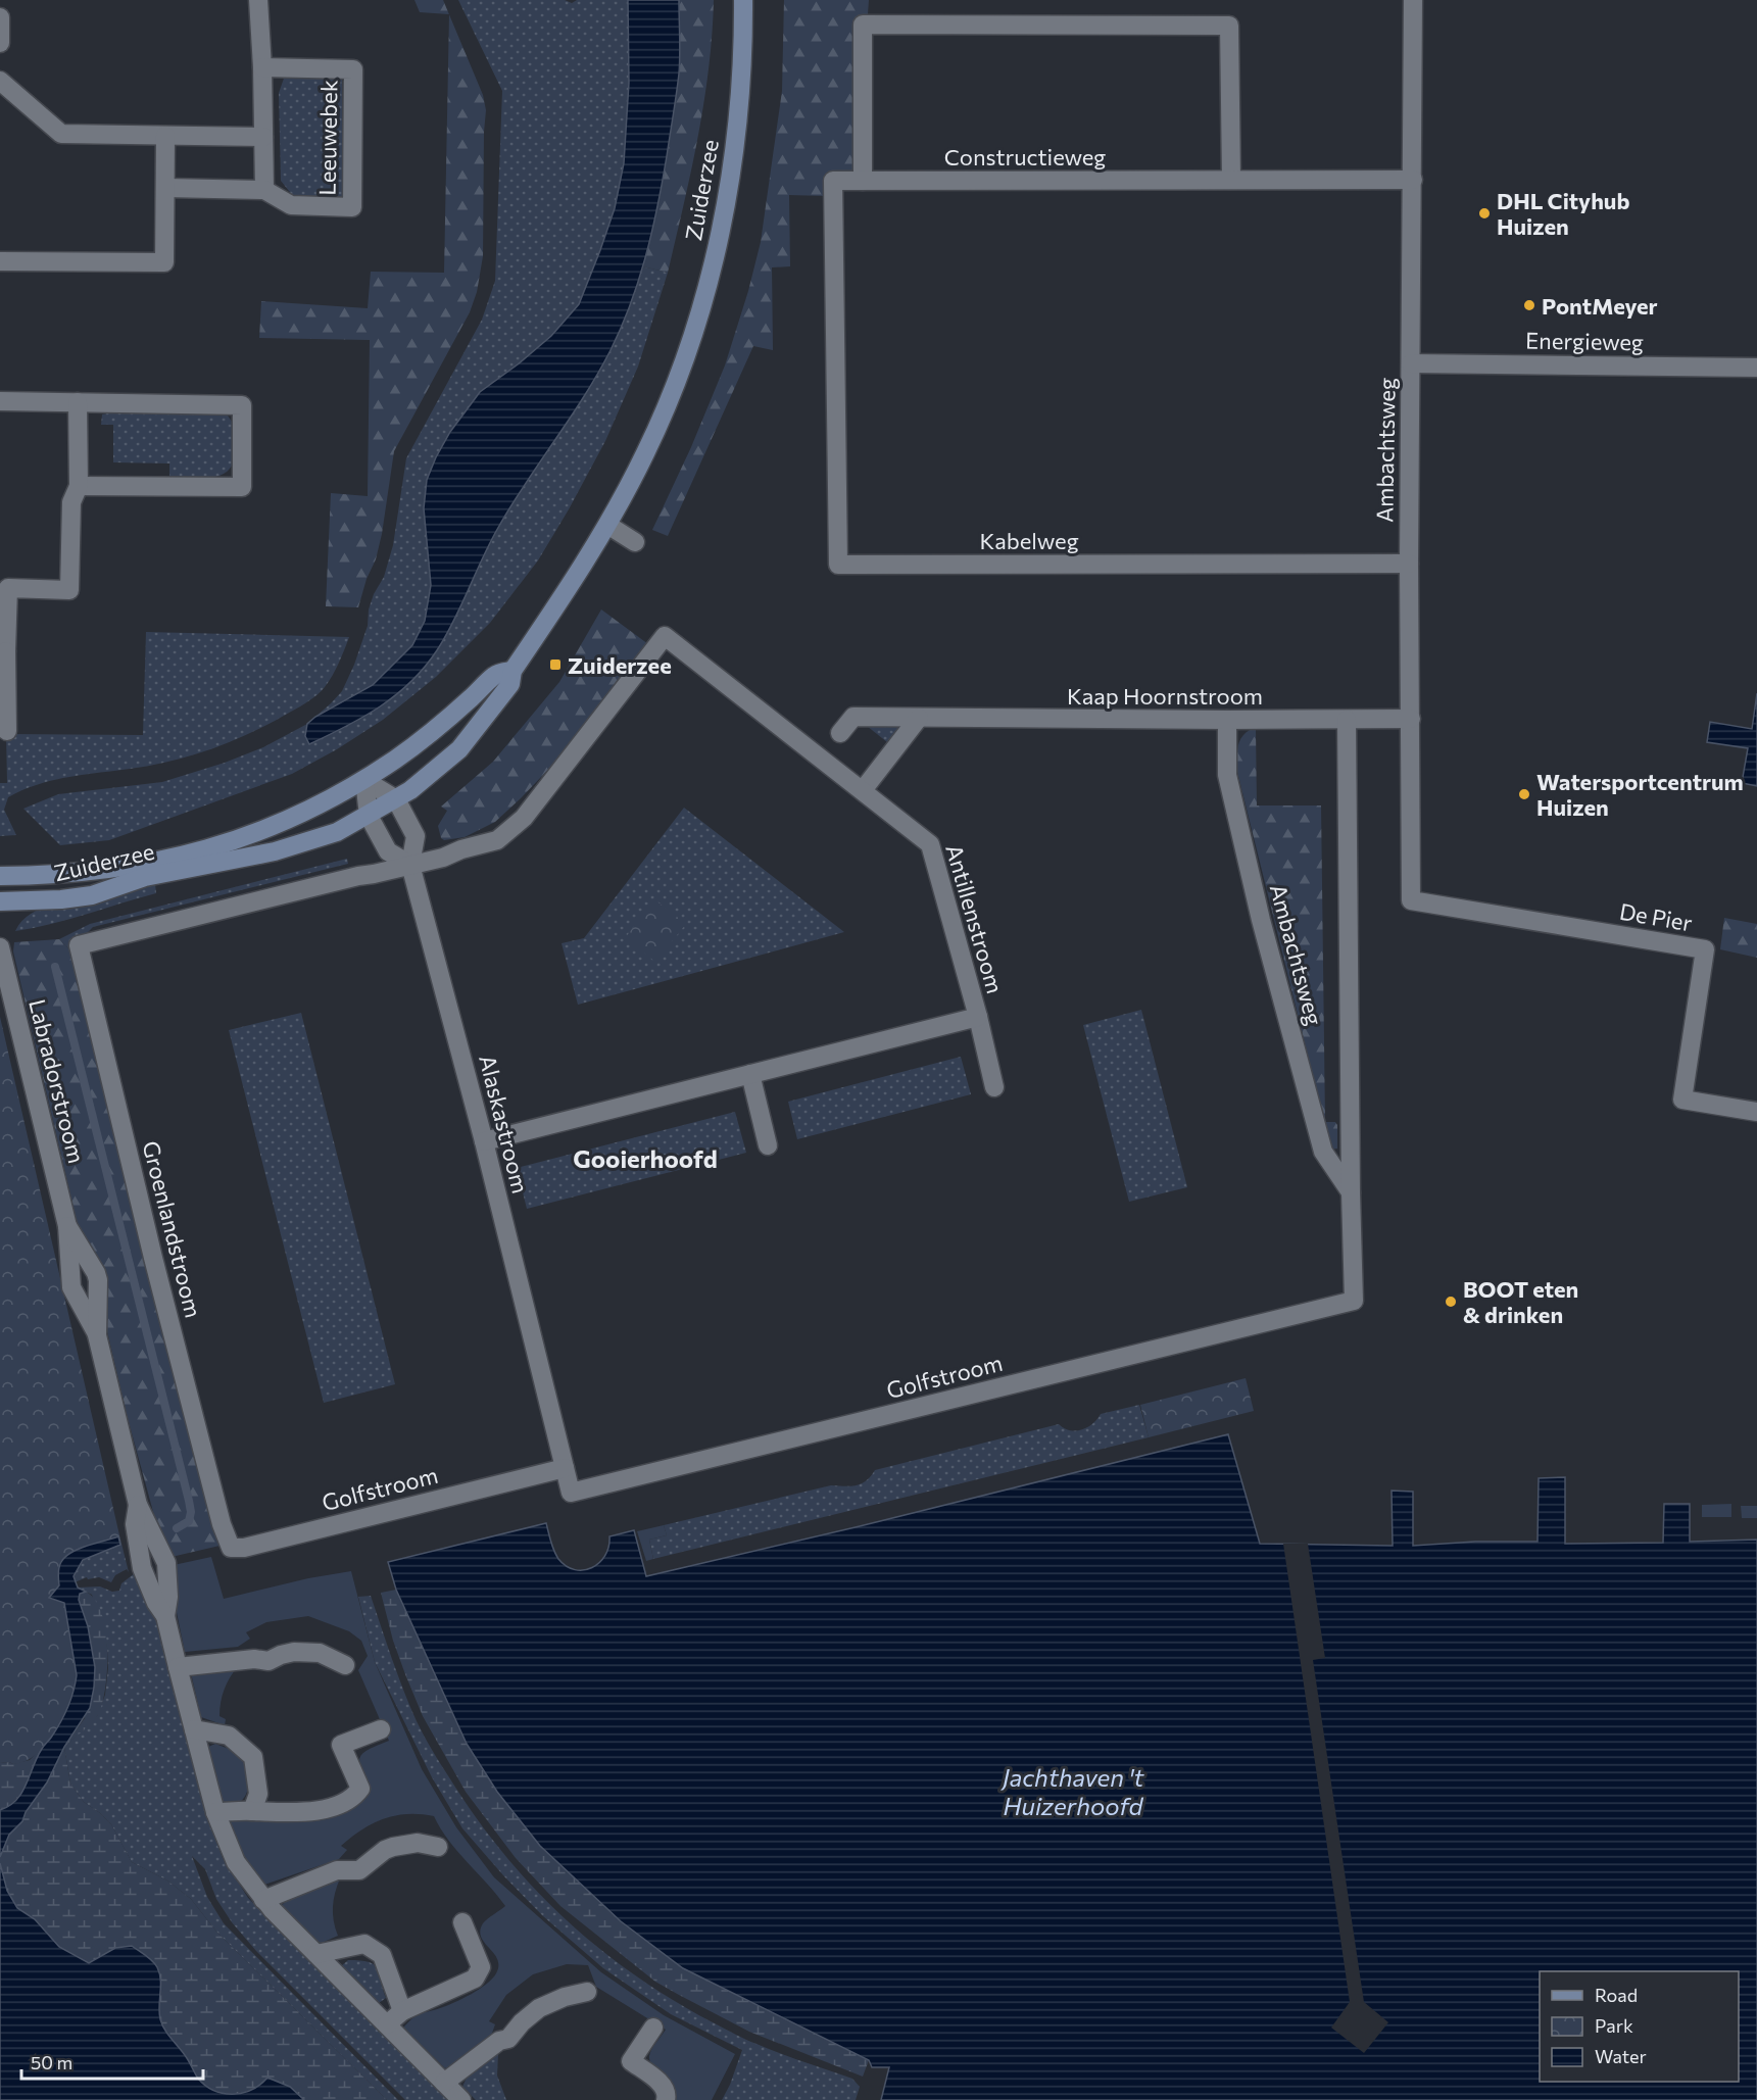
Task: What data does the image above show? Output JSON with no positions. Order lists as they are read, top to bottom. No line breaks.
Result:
{"streets":{"street":["Leeuwebek","Constructieweg","Zuiderzee","Energieweg","Ambachtsweg","Kabelweg","Kaap Hoornstroom","De Pier","Antillenstroom","Labradorstroom","Alaskastroom","Groenlandstroom","Golfstroom"]},"crossings":[["Constructieweg","Ambachtsweg"],["Constructieweg","Kabelweg"],["Zuiderzee","Alaskastroom"],["Energieweg","Ambachtsweg"],["Ambachtsweg","Kabelweg"],["Ambachtsweg","Kaap Hoornstroom"],["Ambachtsweg","De Pier"],["Ambachtsweg","Golfstroom"],["Antillenstroom","Alaskastroom"],["Antillenstroom","Groenlandstroom"],["Alaskastroom","Groenlandstroom"],["Alaskastroom","Golfstroom"],["Groenlandstroom","Golfstroom"]],"districts":["Gooierhoofd"],"water":["Jachthaven 't Huizerhoofd"],"places":{"other":["DHL Cityhub Huizen","PontMeyer","Watersportcentrum Huizen","BOOT eten & drinken"],"transit":["Zuiderzee"]},"legend":["Road","Park","Water"],"scale_bar":"50 m"}
